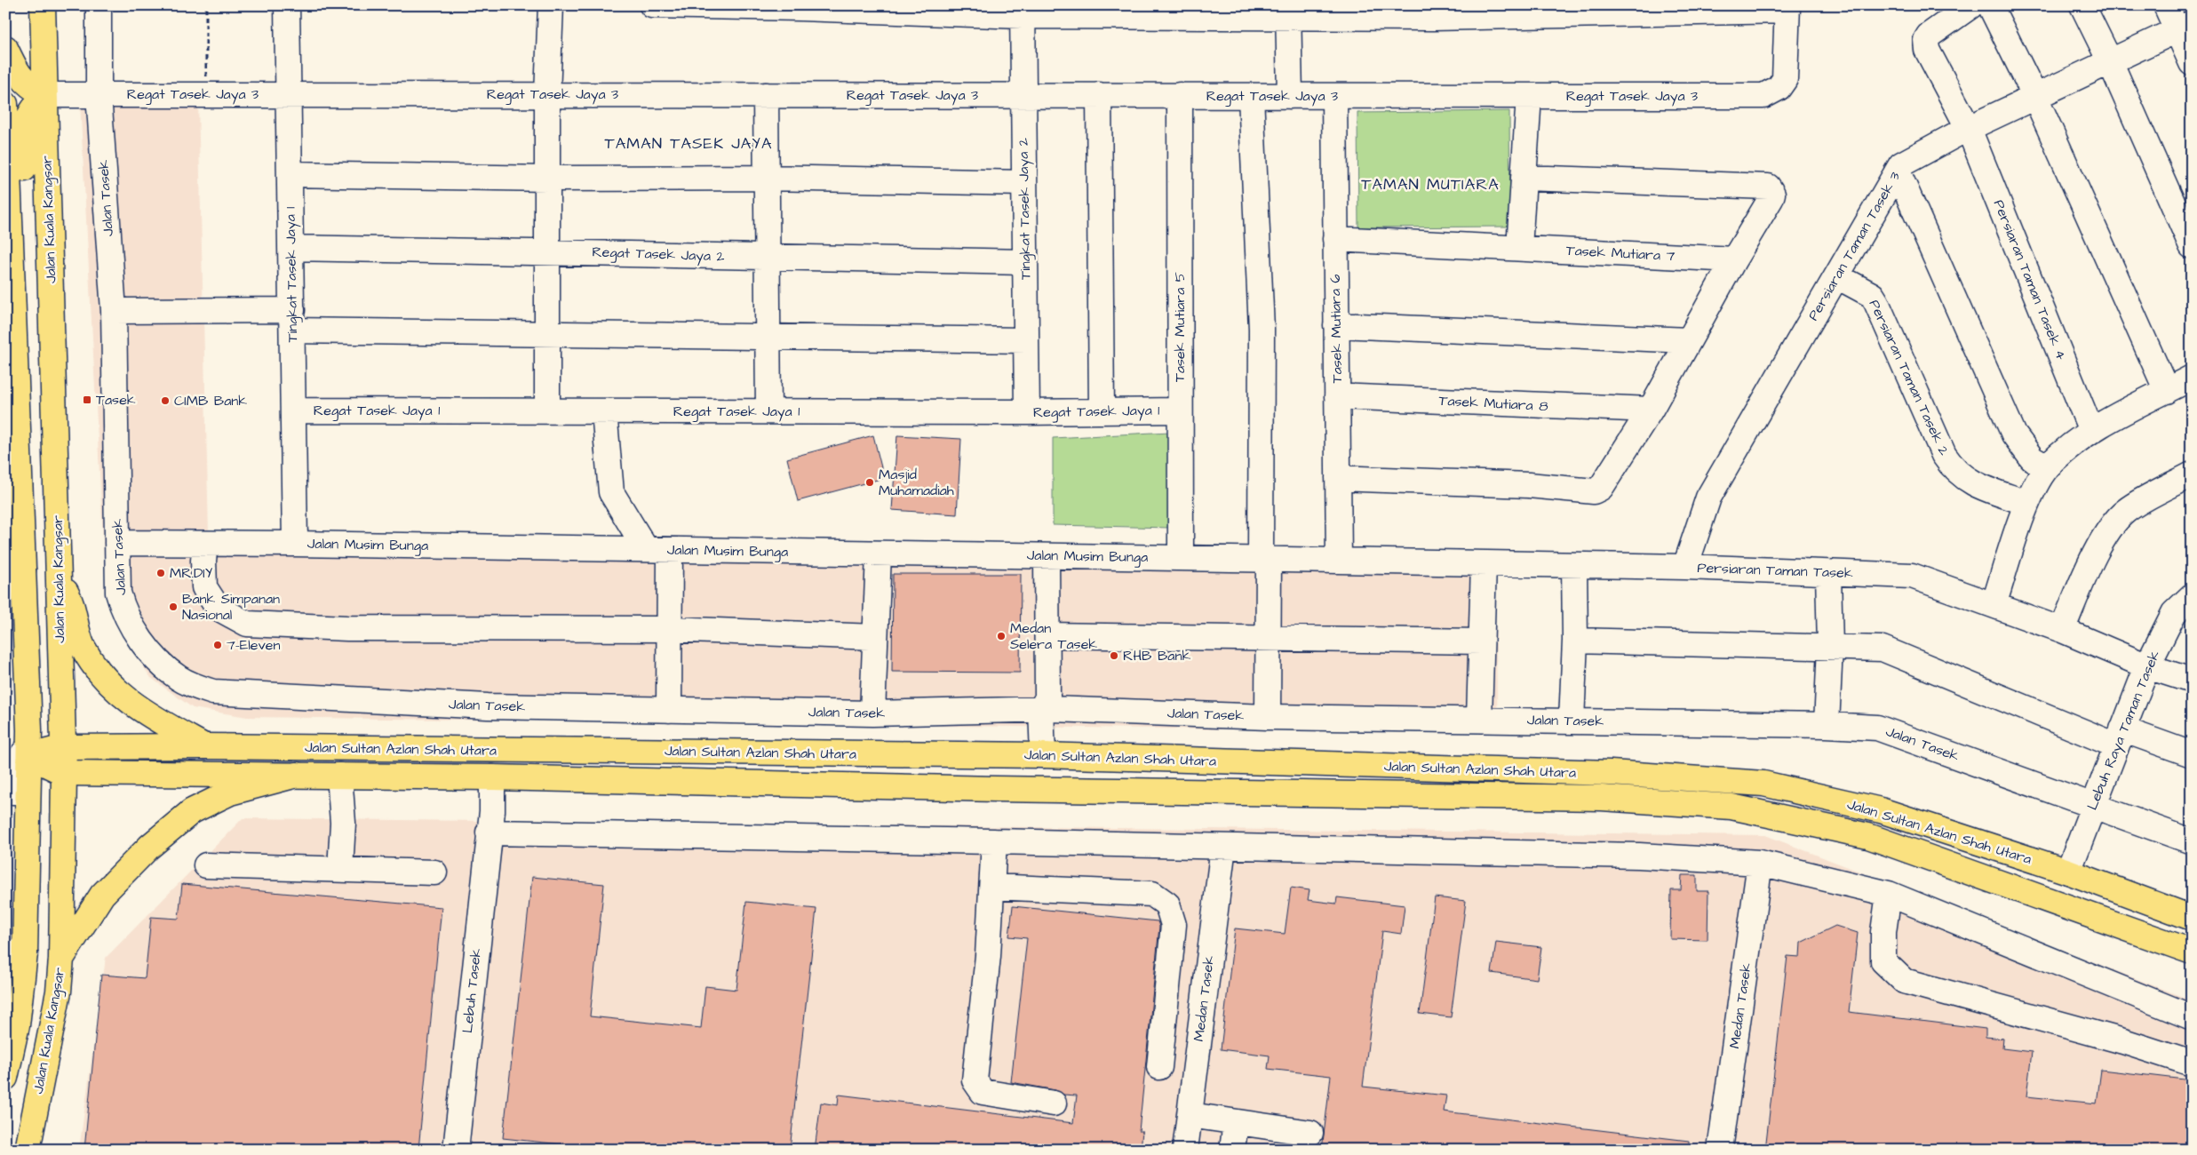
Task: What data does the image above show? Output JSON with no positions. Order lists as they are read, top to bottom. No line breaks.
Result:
{"streets":{"main road":["Jalan Kuala Kangsar","Jalan Sultan Azlan Shah Utara"],"street":["Regat Tasek Jaya 3","Jalan Tasek","Tingkat Tasek Jaya 2","Persiaran Taman Tasek 3","Tasek Mutiara 7","Regat Tasek Jaya 2","Tingkat Tasek Jaya 1","Persiaran Taman Tasek 4","Tasek Mutiara 5","Tasek Mutiara 6","Persiaran Taman Tasek 2","Tasek Mutiara 8","Regat Tasek Jaya 1","Jalan Musim Bunga","Persiaran Taman Tasek","Lebuh Raya Taman Tasek","Lebuh Tasek","Medan Tasek"]},"crossings":[["Regat Tasek Jaya 3","Jalan Tasek"],["Regat Tasek Jaya 3","Tingkat Tasek Jaya 2"],["Regat Tasek Jaya 3","Jalan Kuala Kangsar"],["Regat Tasek Jaya 3","Tingkat Tasek Jaya 1"],["Regat Tasek Jaya 3","Tasek Mutiara 5"],["Regat Tasek Jaya 3","Tasek Mutiara 6"],["Jalan Tasek","Jalan Musim Bunga"],["Jalan Tasek","Lebuh Raya Taman Tasek"],["Tingkat Tasek Jaya 2","Regat Tasek Jaya 2"],["Tingkat Tasek Jaya 2","Regat Tasek Jaya 1"],["Jalan Kuala Kangsar","Jalan Sultan Azlan Shah Utara"],["Persiaran Taman Tasek 3","Persiaran Taman Tasek 4"],["Persiaran Taman Tasek 3","Persiaran Taman Tasek 2"],["Persiaran Taman Tasek 3","Persiaran Taman Tasek"],["Tasek Mutiara 7","Tasek Mutiara 6"],["Regat Tasek Jaya 2","Tingkat Tasek Jaya 1"],["Tingkat Tasek Jaya 1","Regat Tasek Jaya 1"],["Tingkat Tasek Jaya 1","Jalan Musim Bunga"],["Tasek Mutiara 5","Regat Tasek Jaya 1"],["Tasek Mutiara 5","Jalan Musim Bunga"],["Tasek Mutiara 6","Tasek Mutiara 8"],["Tasek Mutiara 6","Jalan Musim Bunga"],["Tasek Mutiara 6","Persiaran Taman Tasek"],["Jalan Musim Bunga","Persiaran Taman Tasek"],["Persiaran Taman Tasek","Lebuh Raya Taman Tasek"],["Lebuh Raya Taman Tasek","Jalan Sultan Azlan Shah Utara"],["Jalan Sultan Azlan Shah Utara","Lebuh Tasek"]],"districts":["TAMAN TASEK JAYA","TAMAN MUTIARA"],"places":{"transit":["Tasek"],"other":["CIMB Bank","Masjid Muhamadiah","MR.DIY","Bank Simpanan Nasional","Medan Selera Tasek","7-Eleven","RHB Bank"]}}
